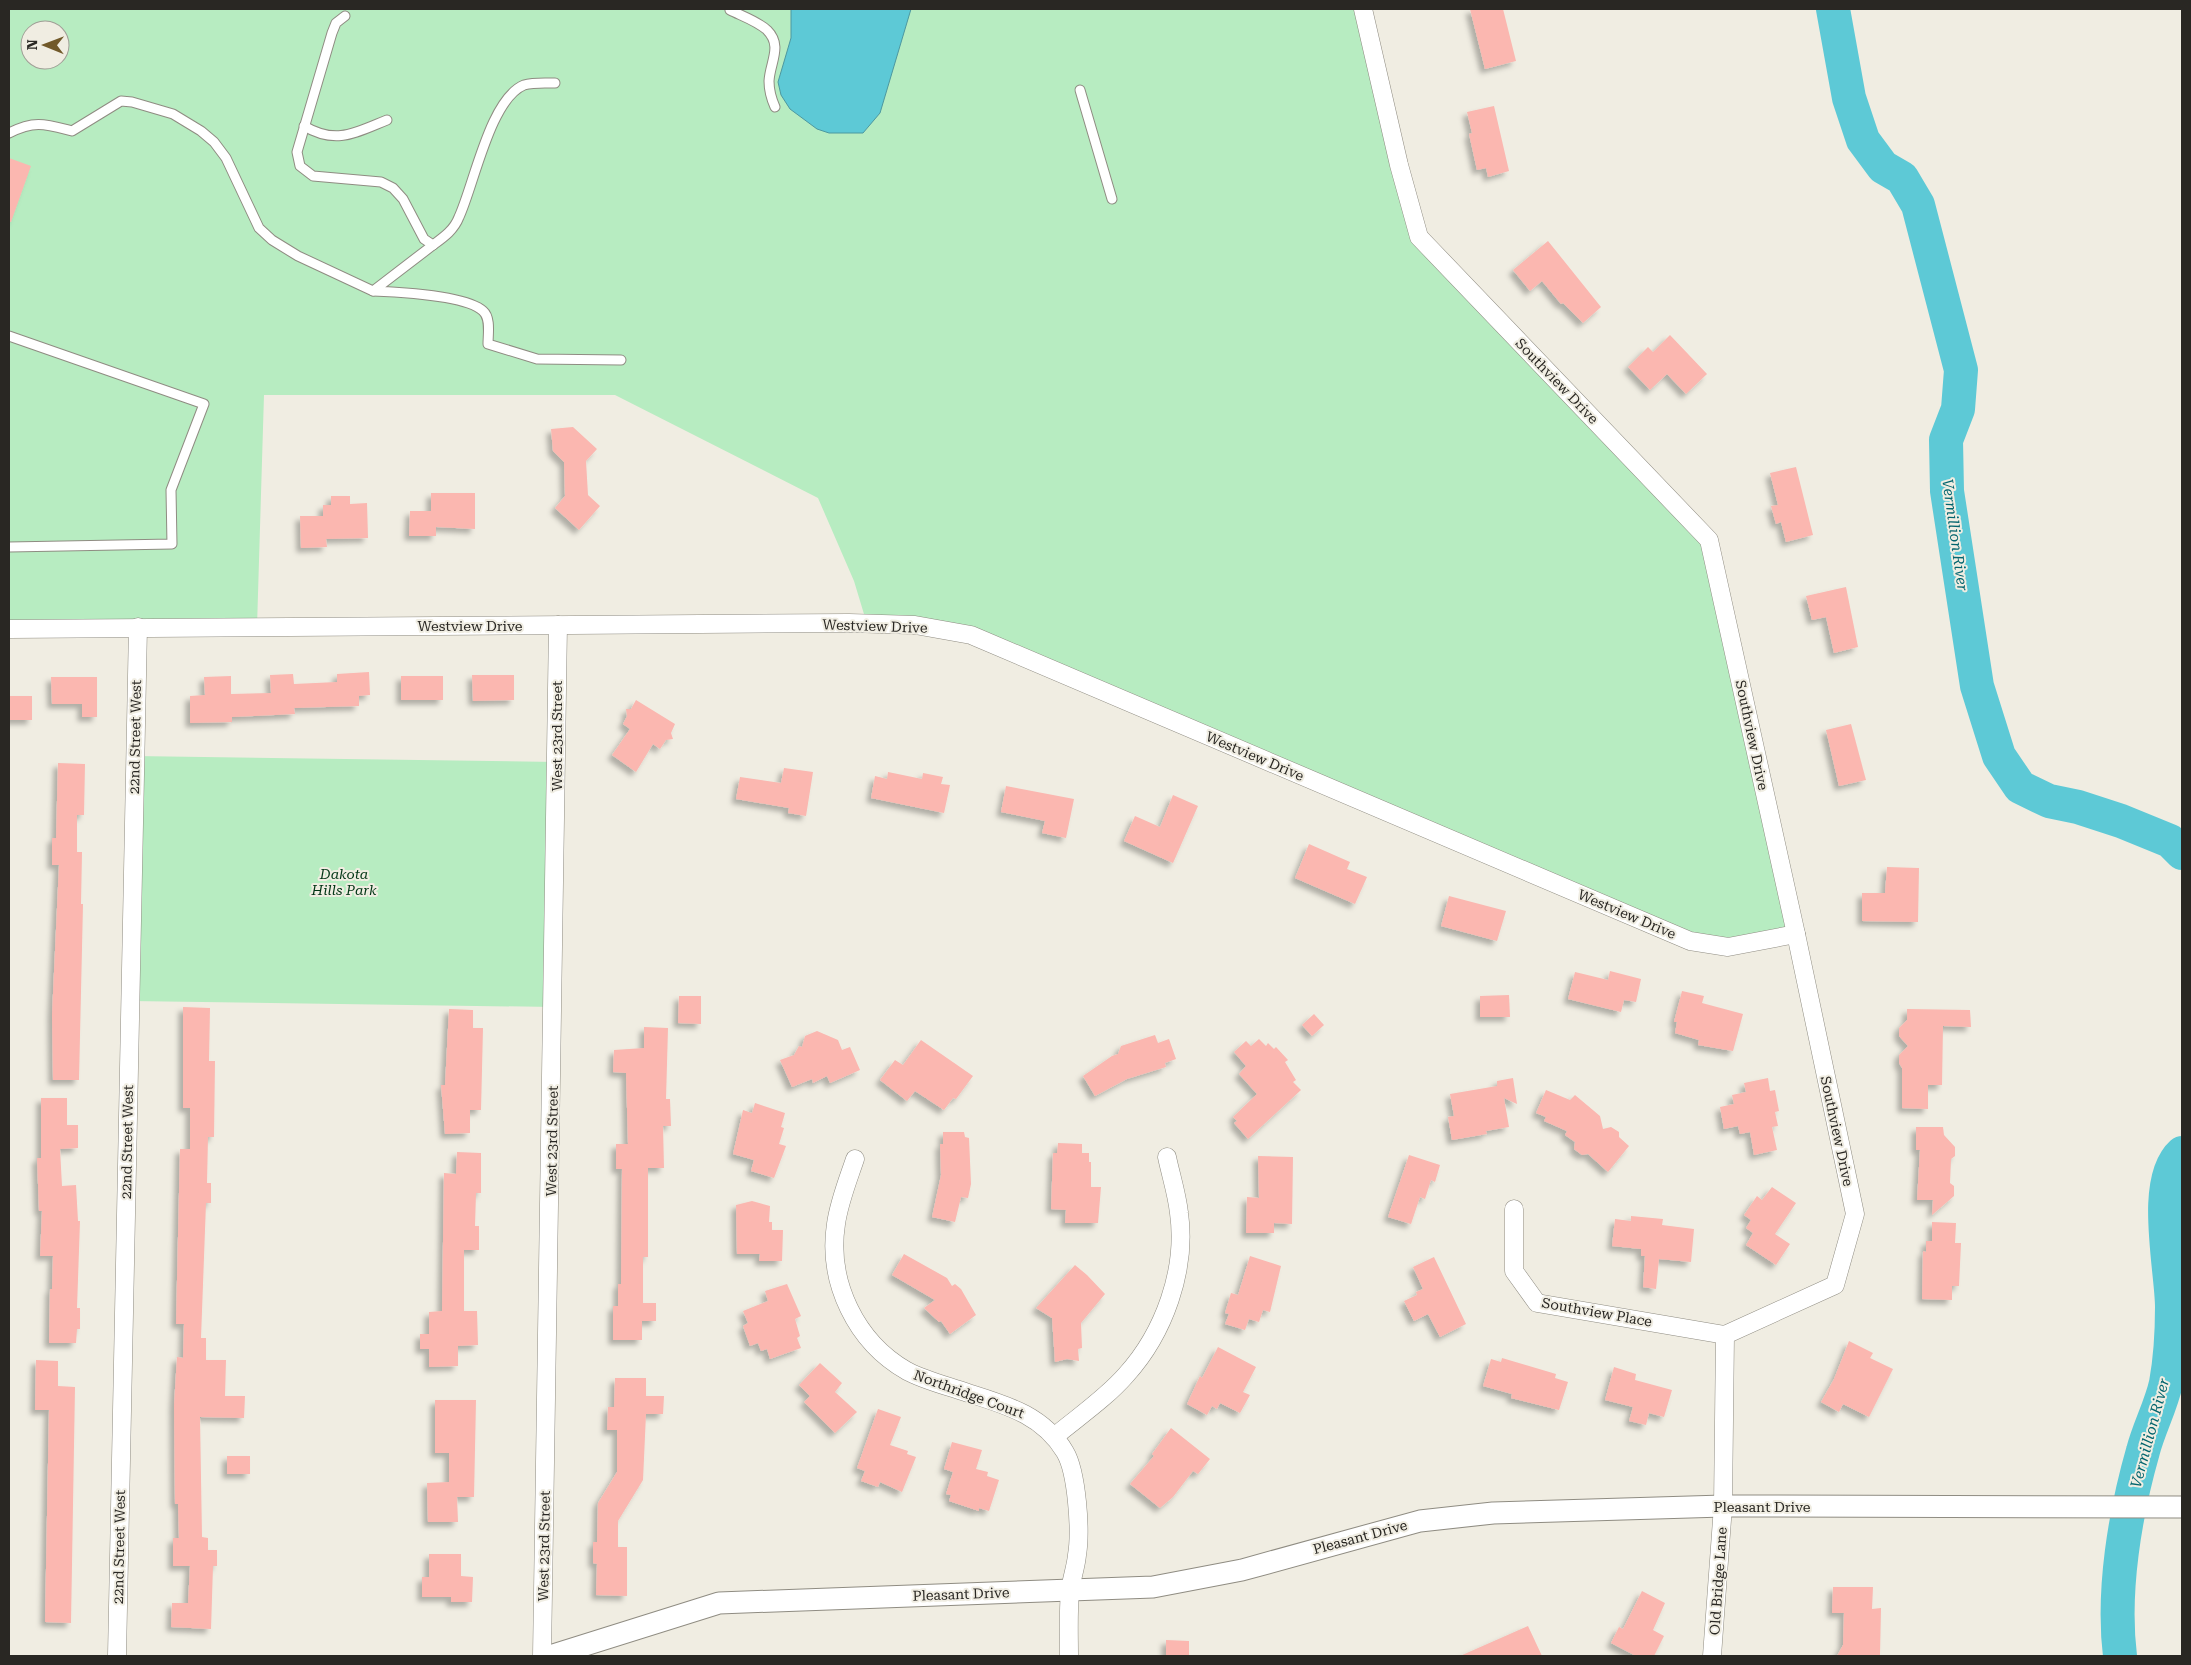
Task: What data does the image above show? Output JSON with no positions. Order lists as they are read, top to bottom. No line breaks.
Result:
{"streets":{"street":["Southview Drive","Westview Drive","West 23rd Street","22nd Street West","Southview Place","Northridge Court","Pleasant Drive","Old Bridge Lane"]},"crossings":[["Southview Drive","Westview Drive"],["Southview Drive","Southview Place"],["Westview Drive","West 23rd Street"],["Westview Drive","22nd Street West"],["Northridge Court","Pleasant Drive"],["Pleasant Drive","Old Bridge Lane"]],"water":["Vermillion River"],"parks":["Dakota Hills Park"],"north":"left"}
